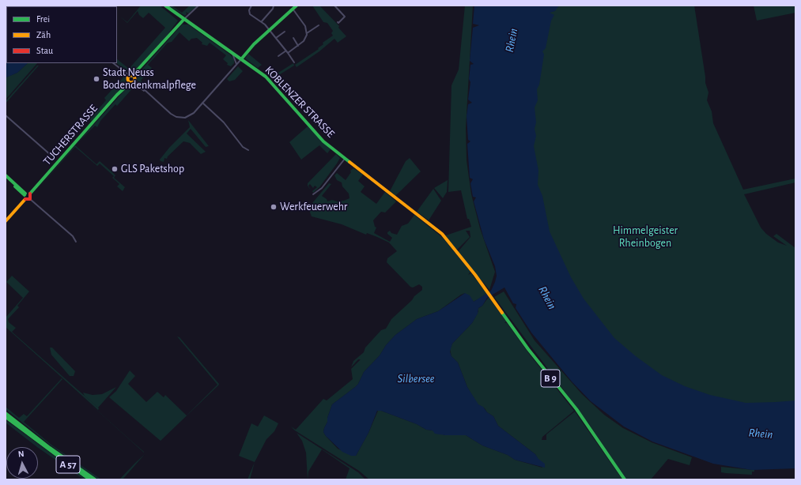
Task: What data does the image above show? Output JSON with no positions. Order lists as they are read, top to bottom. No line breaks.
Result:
{"streets":{"main road":["KOBLENZER STRASSE","TUCHERSTRASSE","B 9","A 57"]},"crossings":[["KOBLENZER STRASSE","B 9"],["TUCHERSTRASSE","B 9"]],"water":["Rhein","Silbersee"],"parks":["Himmelgeister Rheinbogen"],"places":["Stadt Neuss Bodendenkmalpflege","GLS Paketshop","Werkfeuerwehr"],"legend":["Frei","Zäh","Stau"],"north":"top"}
